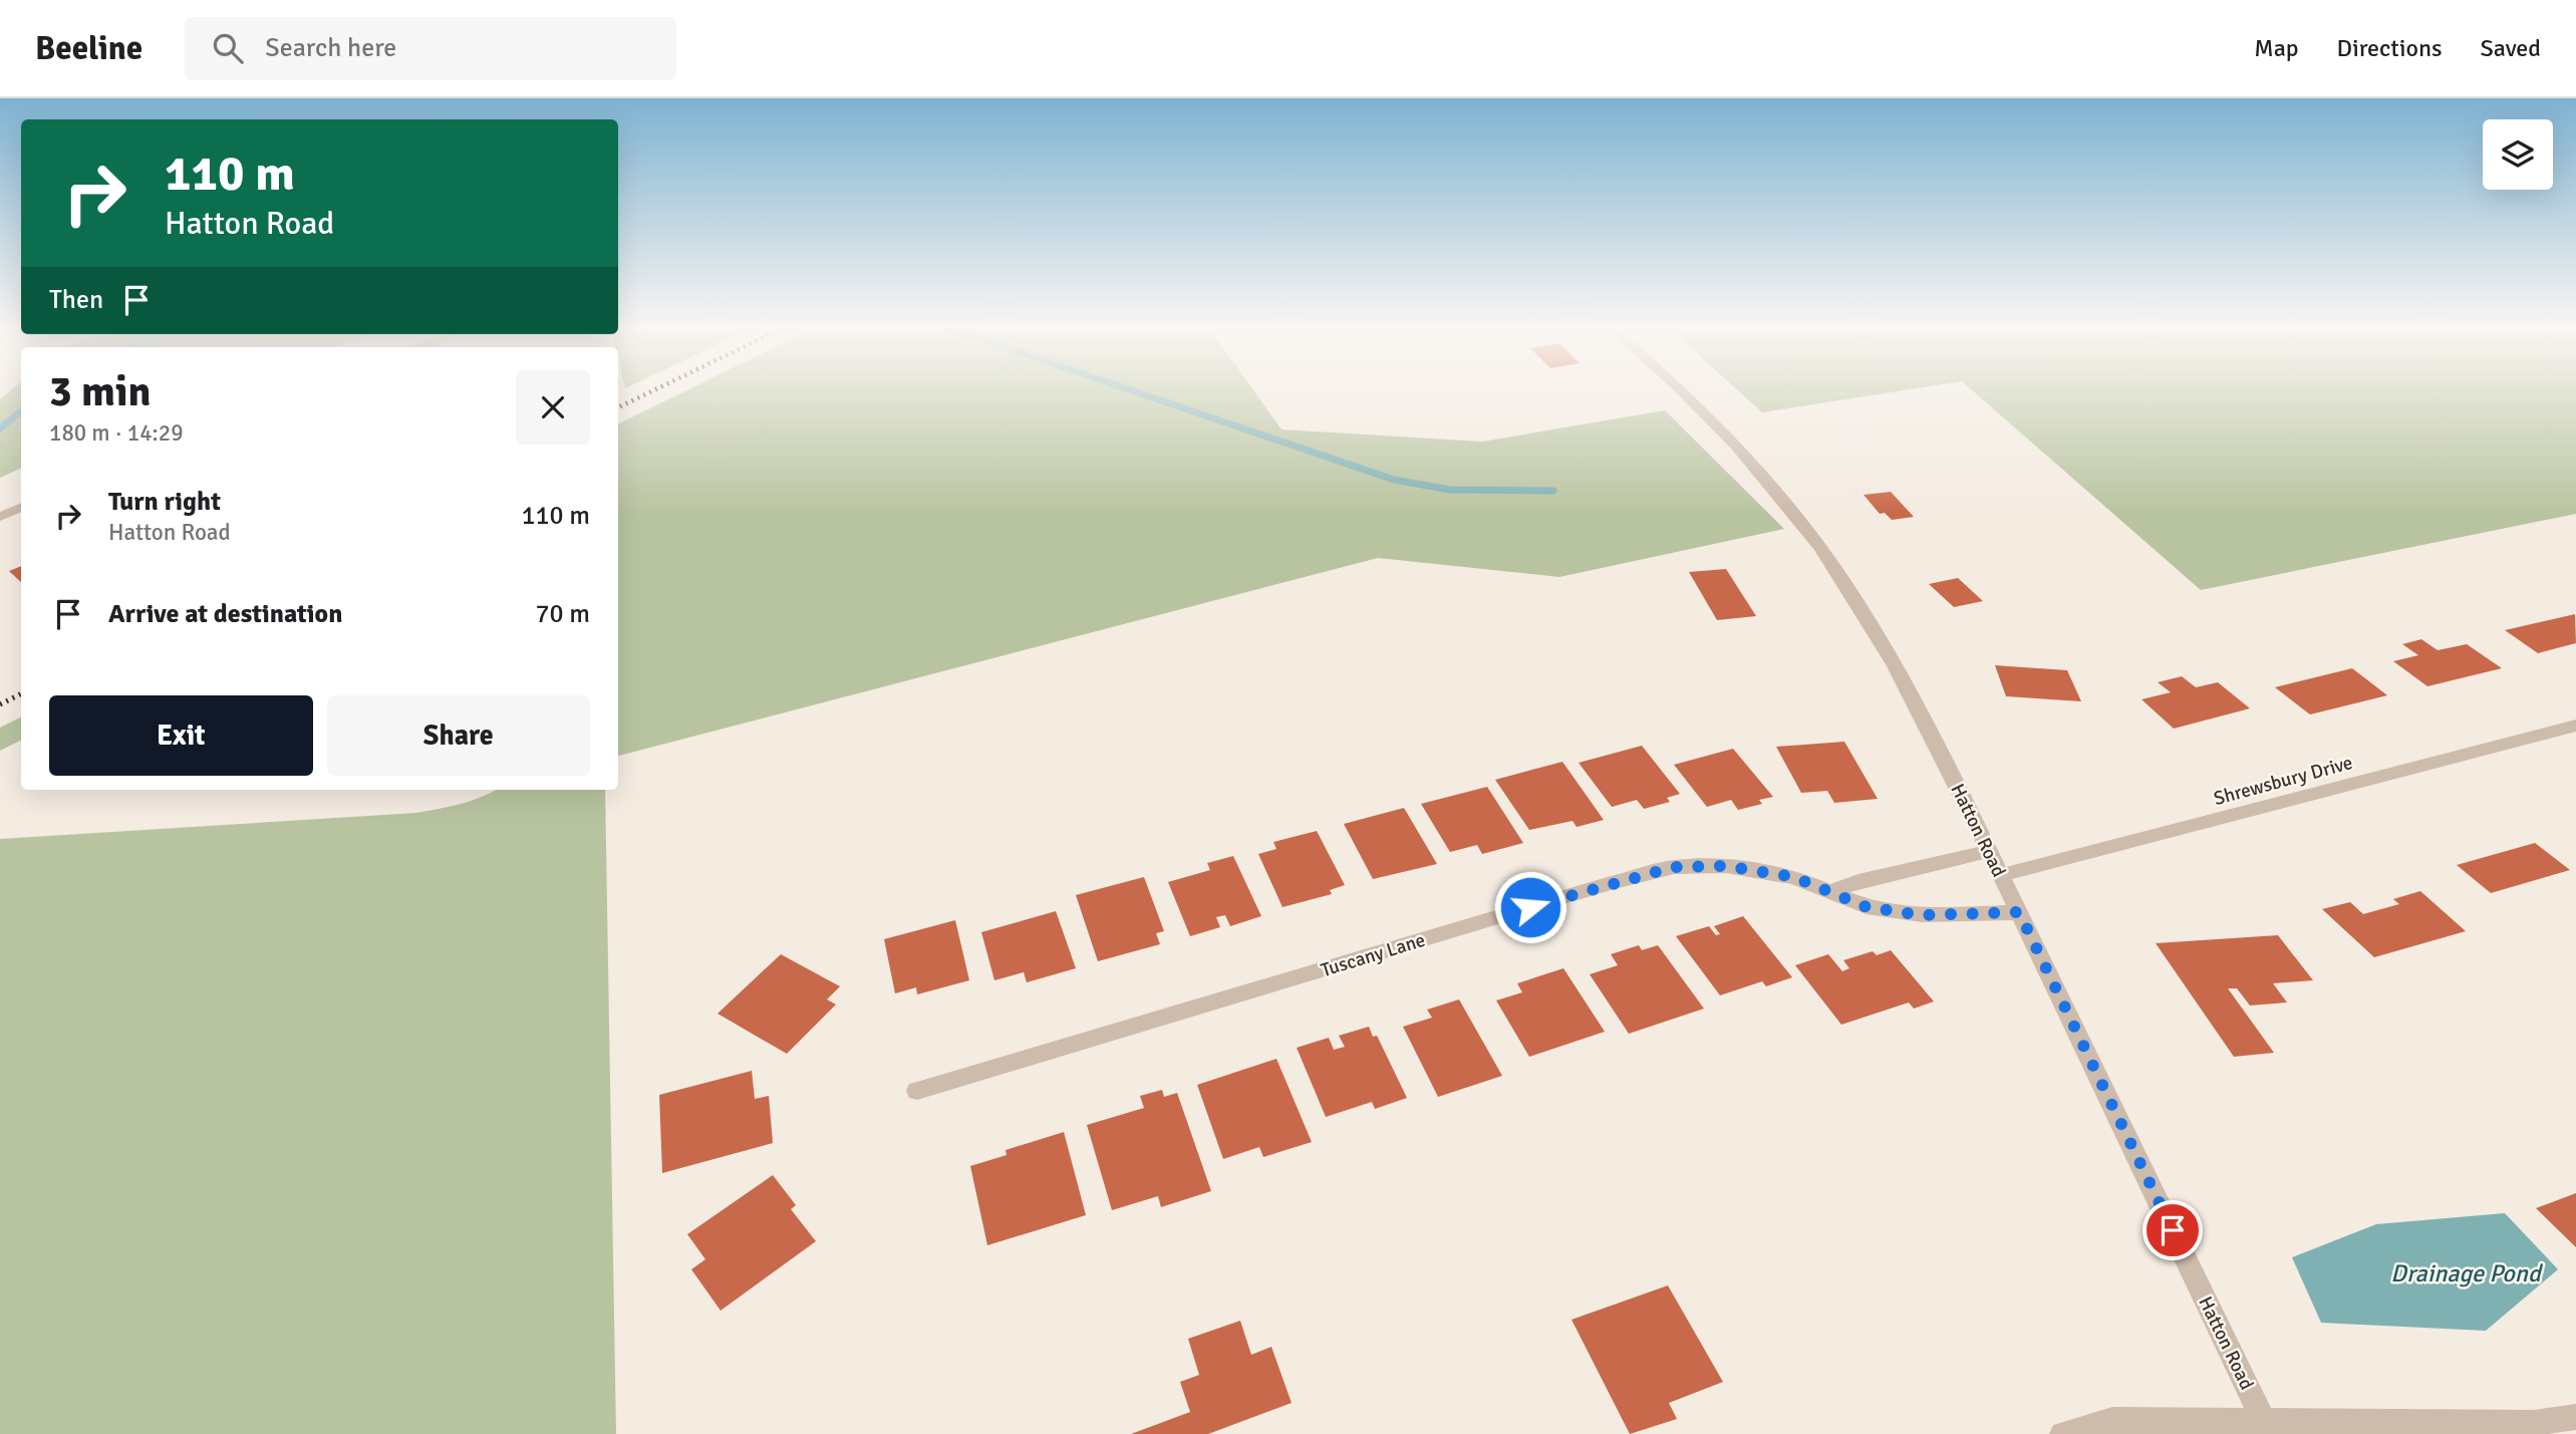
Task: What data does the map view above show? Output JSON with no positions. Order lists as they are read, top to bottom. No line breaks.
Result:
{"streets":{"street":["Shrewsbury Drive","Hatton Road","Tuscany Lane"]},"crossings":[["Shrewsbury Drive","Hatton Road"],["Hatton Road","Tuscany Lane"]],"water":["Drainage Pond"],"page":{"header":"Beeline","search":"Search here","nav":["Map","Directions","Saved"],"turn":["110 m","Hatton Road"],"then":"Then","heading":["3 min","180 m · 14:29"],"list":[{"name":"Turn right","note":"Hatton Road","value":"110 m"},{"name":"Arrive at destination","value":"70 m"}],"buttons":["Exit","Share"]}}
